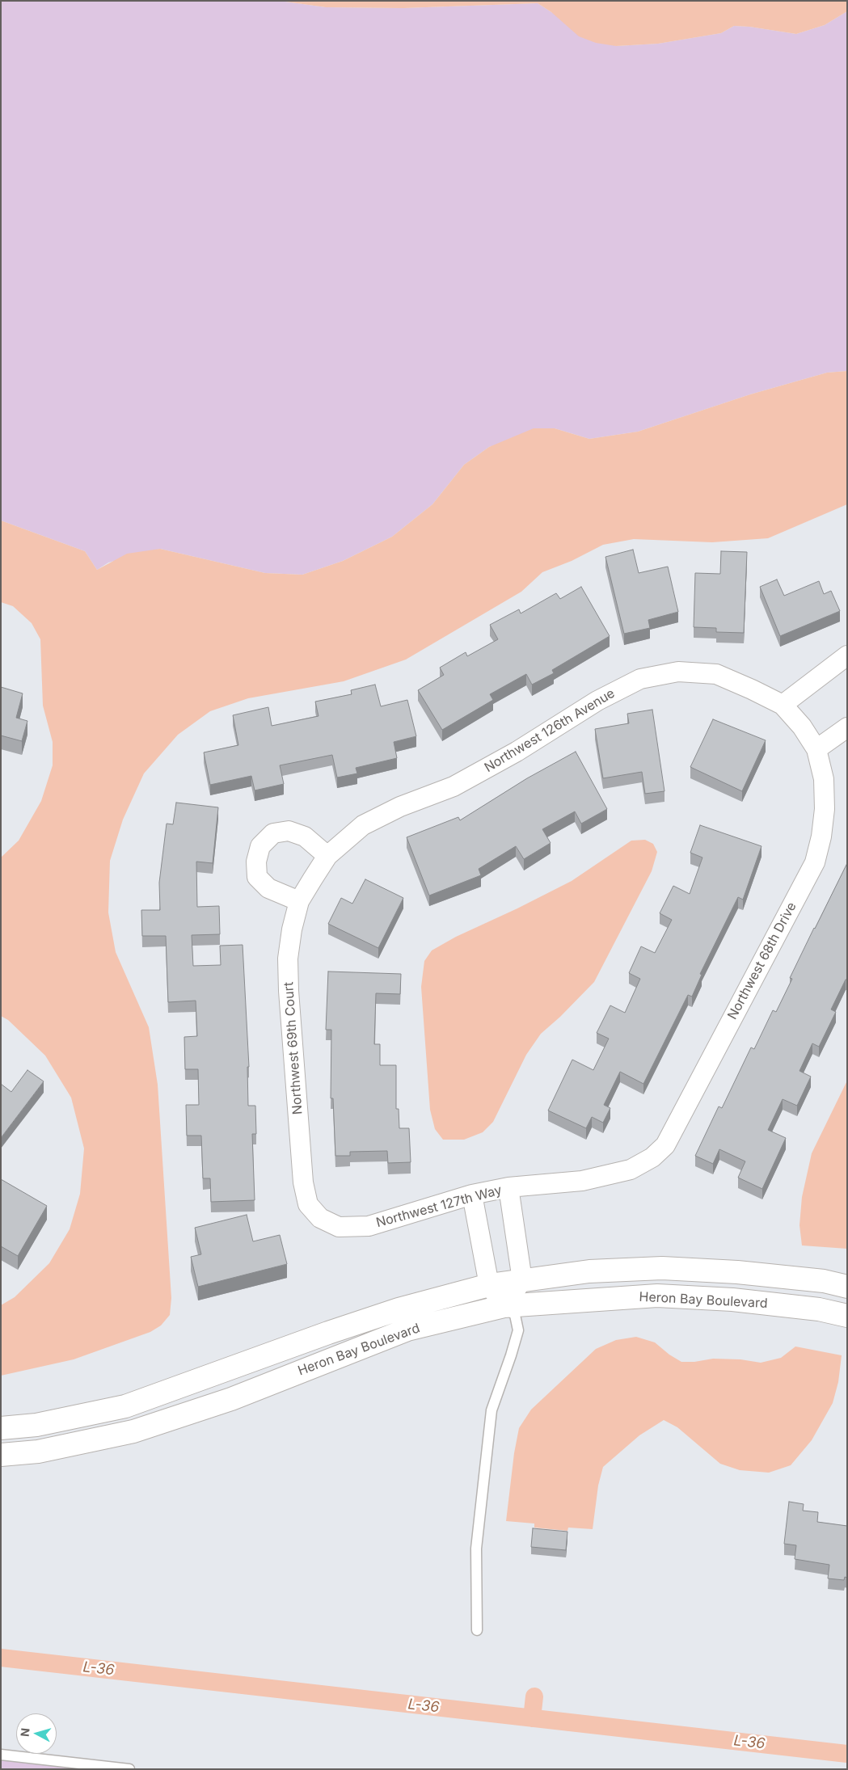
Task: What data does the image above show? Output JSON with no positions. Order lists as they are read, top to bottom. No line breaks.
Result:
{"streets":{"street":["Northwest 126th Avenue","Northwest 68th Drive","Northwest 69th Court","Northwest 127th Way","Heron Bay Boulevard"]},"crossings":[["Northwest 126th Avenue","Northwest 68th Drive"],["Northwest 126th Avenue","Northwest 69th Court"],["Northwest 68th Drive","Northwest 127th Way"],["Northwest 69th Court","Northwest 127th Way"]],"water":["L-36"],"north":"left"}
